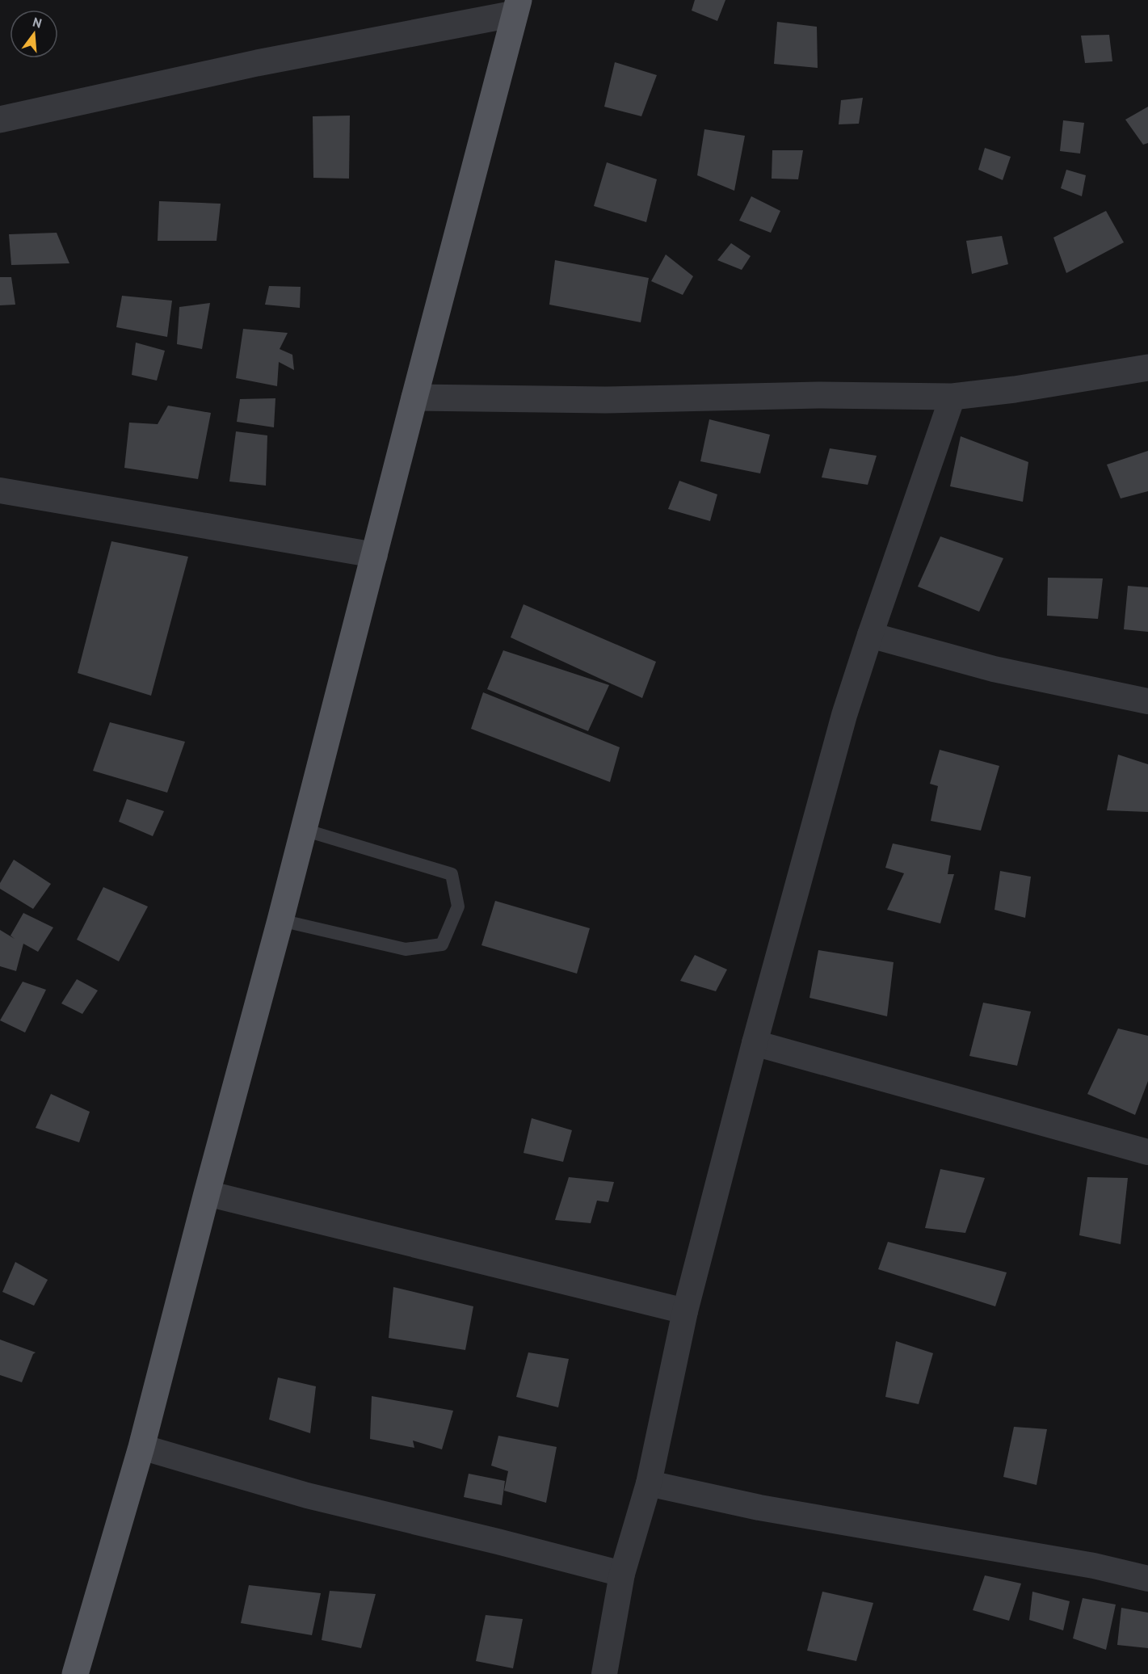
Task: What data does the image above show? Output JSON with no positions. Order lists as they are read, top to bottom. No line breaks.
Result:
{"north":"top"}
